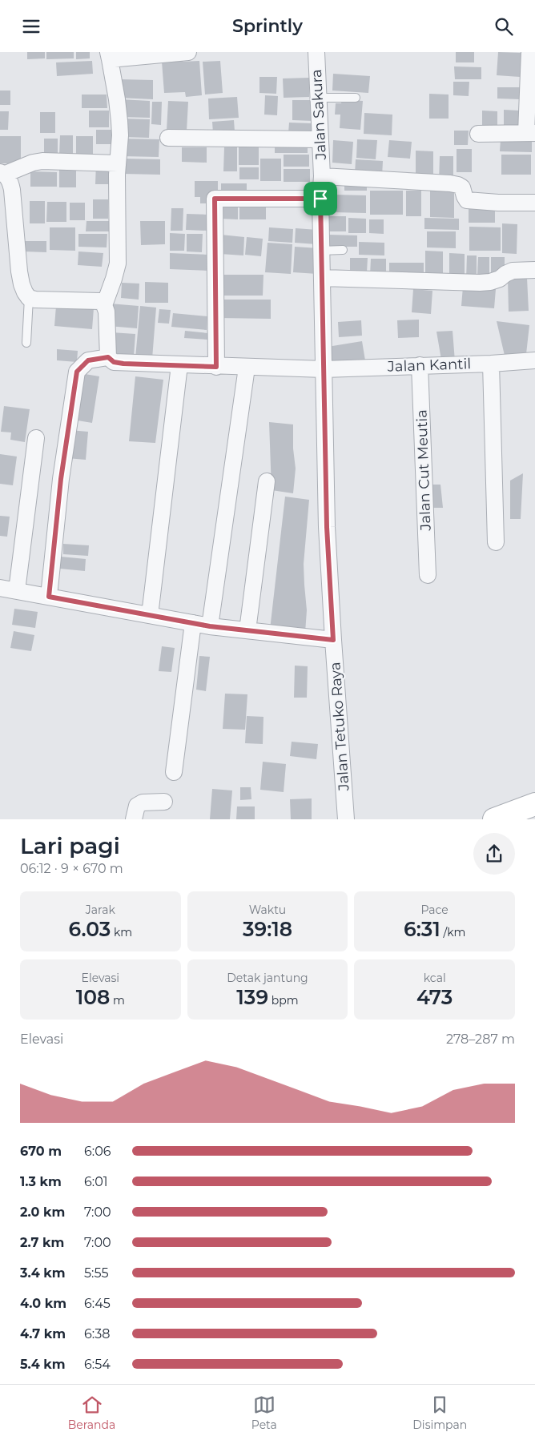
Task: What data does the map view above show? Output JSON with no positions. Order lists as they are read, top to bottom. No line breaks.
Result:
{"streets":{"street":["Jalan Sakura","Jalan Kantil","Jalan Cut Meutia","Jalan Tetuko Raya"]},"crossings":[["Jalan Sakura","Jalan Kantil"],["Jalan Sakura","Jalan Tetuko Raya"],["Jalan Kantil","Jalan Cut Meutia"],["Jalan Kantil","Jalan Tetuko Raya"]],"page":{"header":"Sprintly","heading":["Lari pagi","06:12 · 9 × 670 m"],"stats":[["Jarak","6.03 km"],["Waktu","39:18"],["Pace","6:31 /km"],["Elevasi","108 m"],["Detak jantung","139 bpm"],["kcal","473"]],"chart":["Elevasi","278–287 m"],"list":[{"name":"670 m","note":"6:06"},{"name":"1.3 km","note":"6:01"},{"name":"2.0 km","note":"7:00"},{"name":"2.7 km","note":"7:00"},{"name":"3.4 km","note":"5:55"},{"name":"4.0 km","note":"6:45"},{"name":"4.7 km","note":"6:38"},{"name":"5.4 km","note":"6:54"}],"tabs":["Beranda","Peta","Disimpan"]}}
